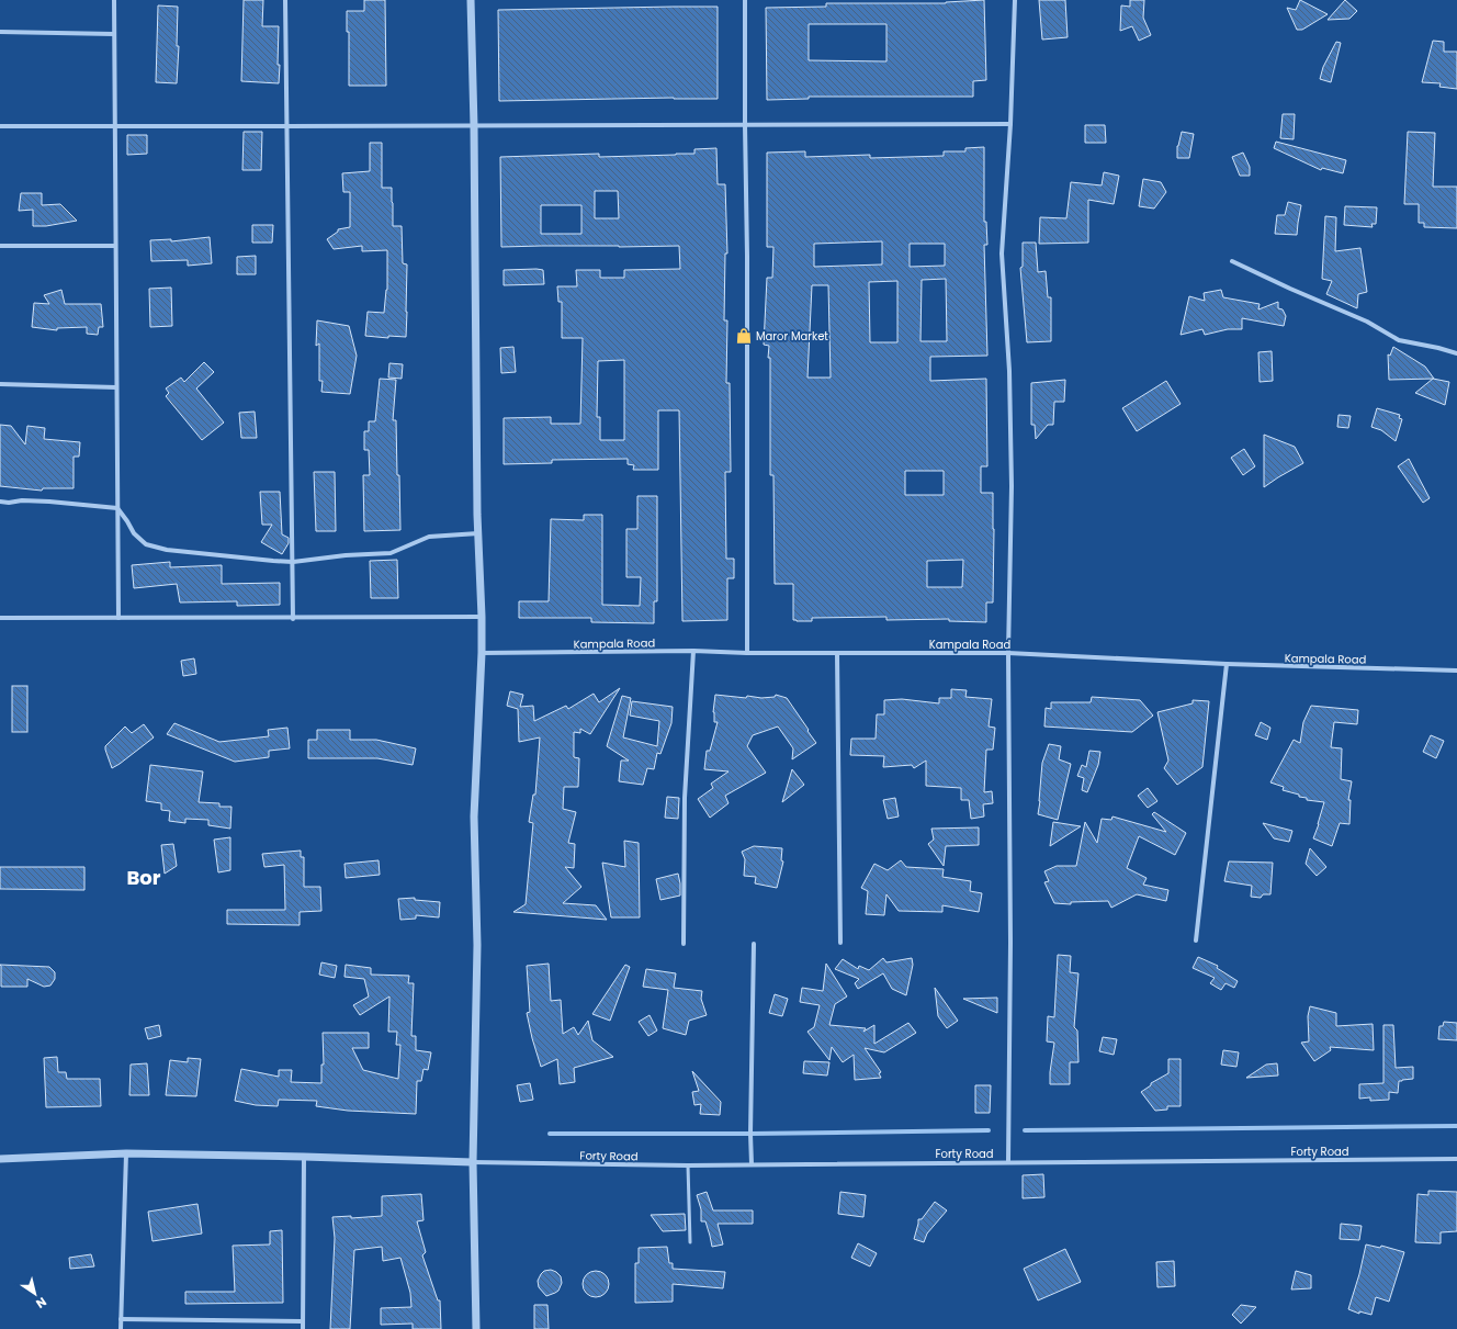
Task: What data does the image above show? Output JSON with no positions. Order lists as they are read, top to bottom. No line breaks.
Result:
{"streets":{"street":["Kampala Road","Forty Road"]},"districts":["Bor"],"places":{"shop":["Maror Market"]},"north":"bottom right"}
